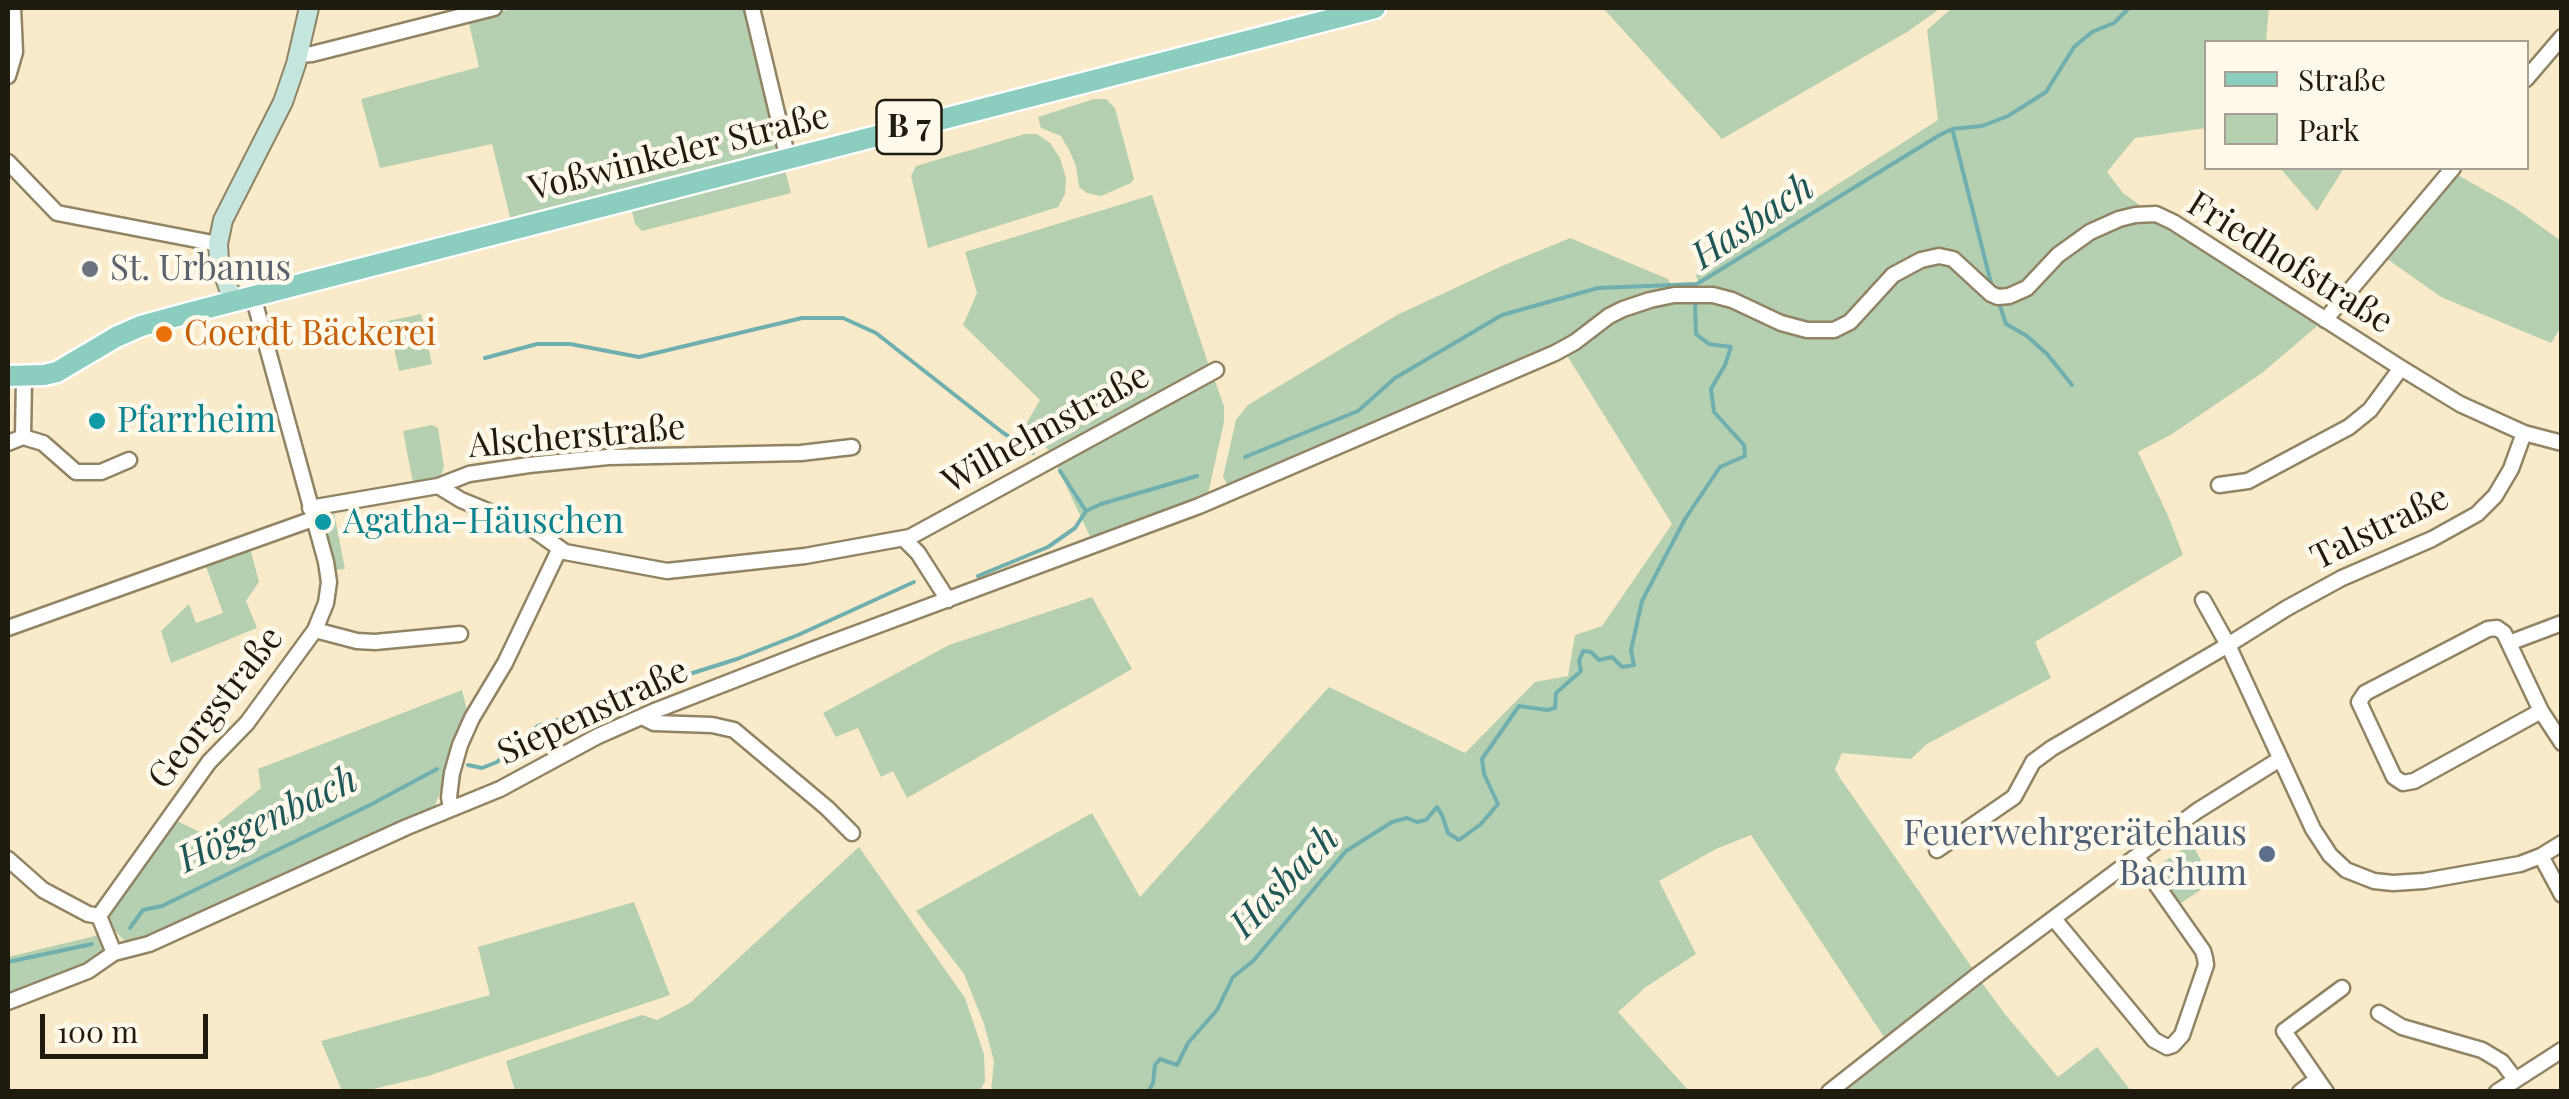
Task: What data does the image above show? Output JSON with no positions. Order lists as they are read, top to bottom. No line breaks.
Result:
{"streets":{"main road":["B 7","Voßwinkeler Straße"],"street":["Friedhofstraße","Wilhelmstraße","Alscherstraße","Talstraße","Georgstraße","Siepenstraße"]},"crossings":[["Voßwinkeler Straße","Georgstraße"],["Friedhofstraße","Talstraße"],["Friedhofstraße","Siepenstraße"],["Wilhelmstraße","Alscherstraße"],["Alscherstraße","Georgstraße"]],"water":["Hasbach","Höggenbach"],"places":["St. Urbanus","Coerdt Bäckerei","Pfarrheim","Agatha-Häuschen","Feuerwehrgerätehaus Bachum"],"legend":["Straße","Park"],"scale_bar":"100 m"}
